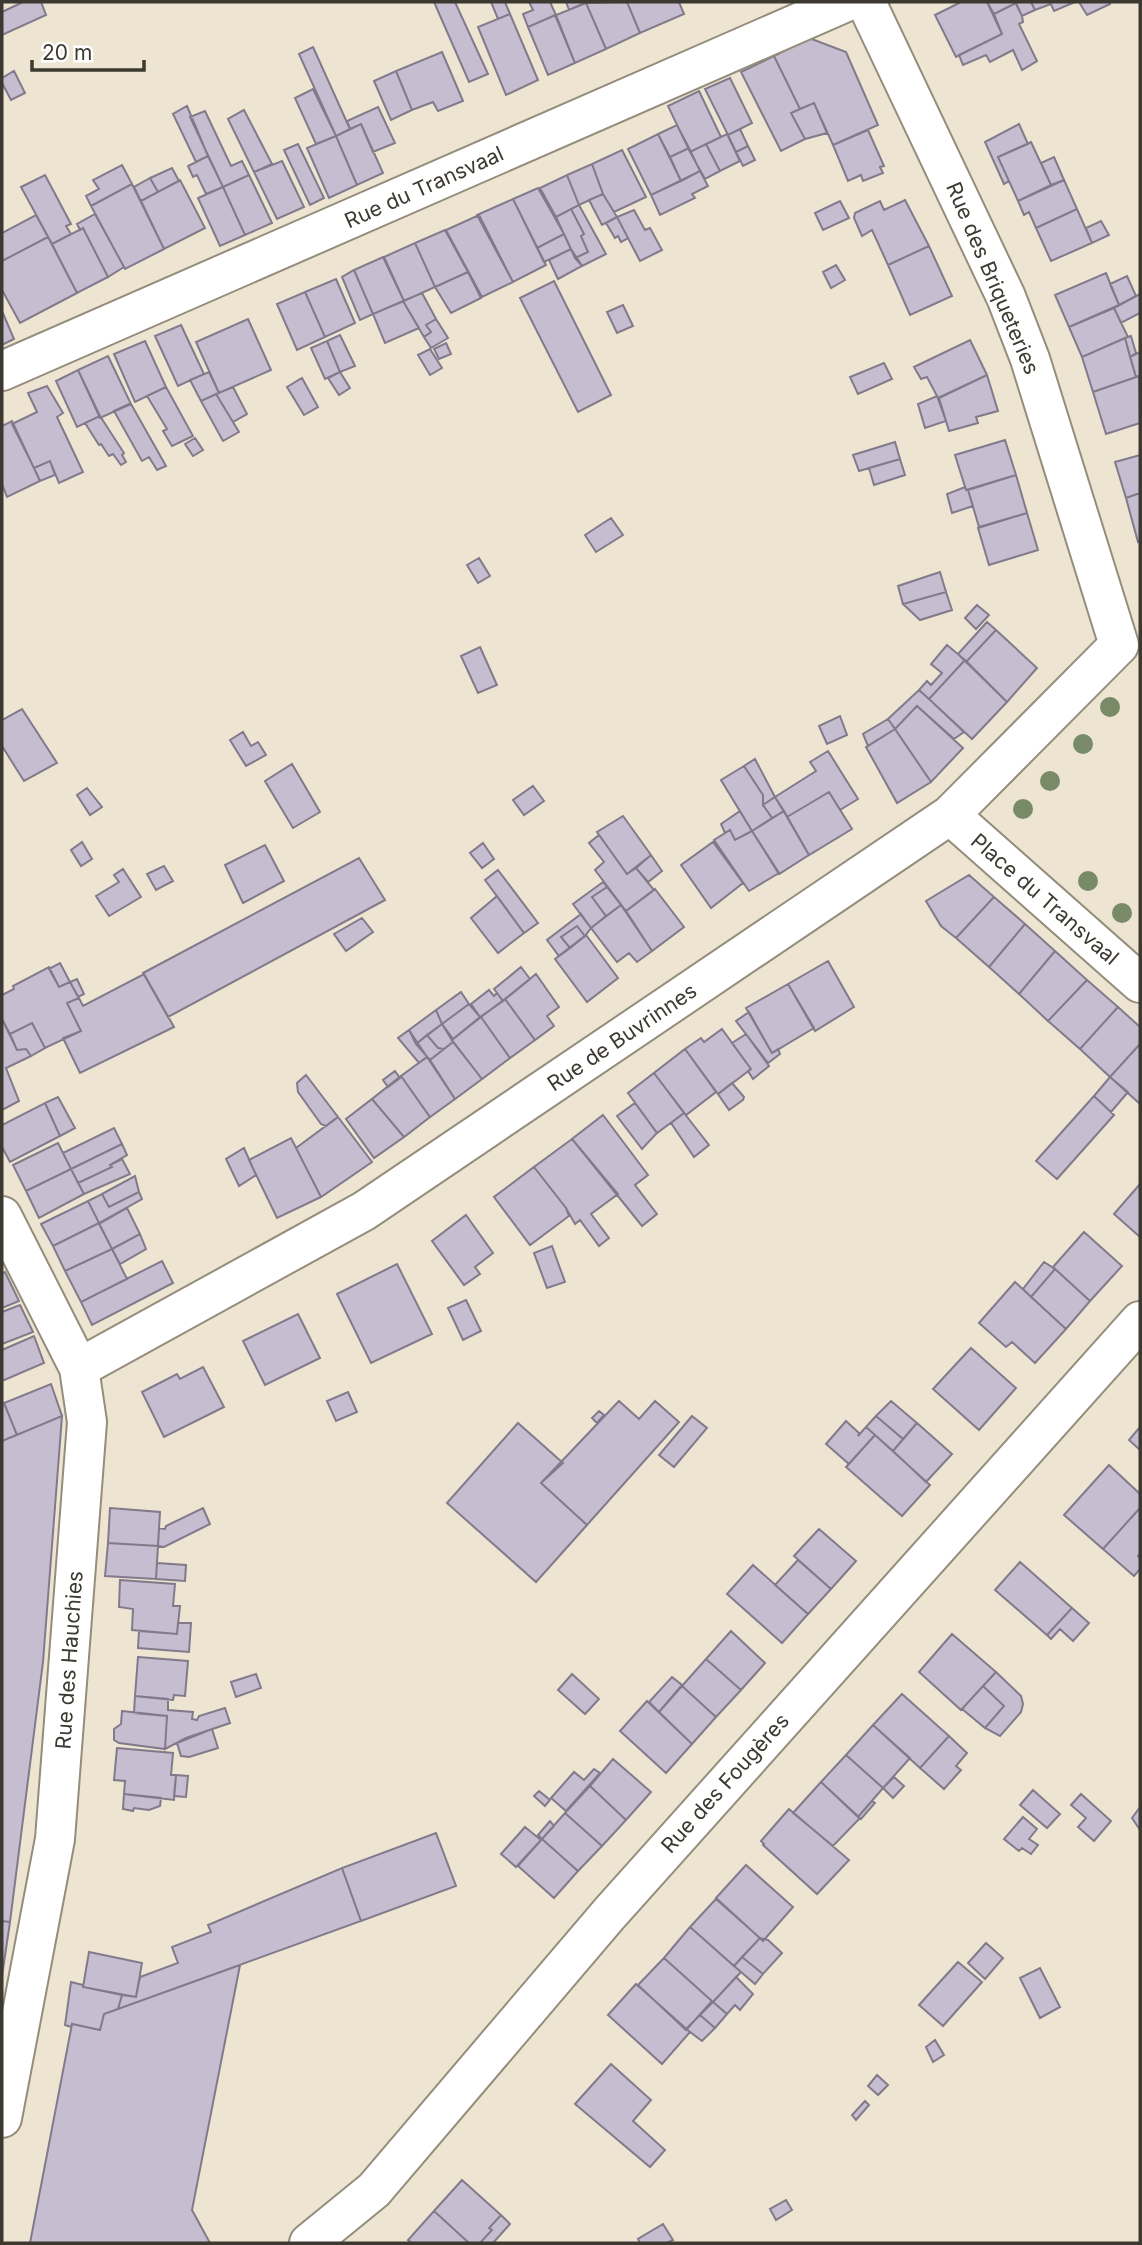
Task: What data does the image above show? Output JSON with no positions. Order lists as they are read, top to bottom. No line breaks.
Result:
{"streets":{"street":["Rue du Transvaal","Rue des Briqueteries","Place du Transvaal","Rue de Buvrinnes","Rue des Hauchies","Rue des Fougères"]},"crossings":[["Rue des Briqueteries","Rue de Buvrinnes"],["Place du Transvaal","Rue de Buvrinnes"],["Rue de Buvrinnes","Rue des Hauchies"]],"scale_bar":"20 m"}
